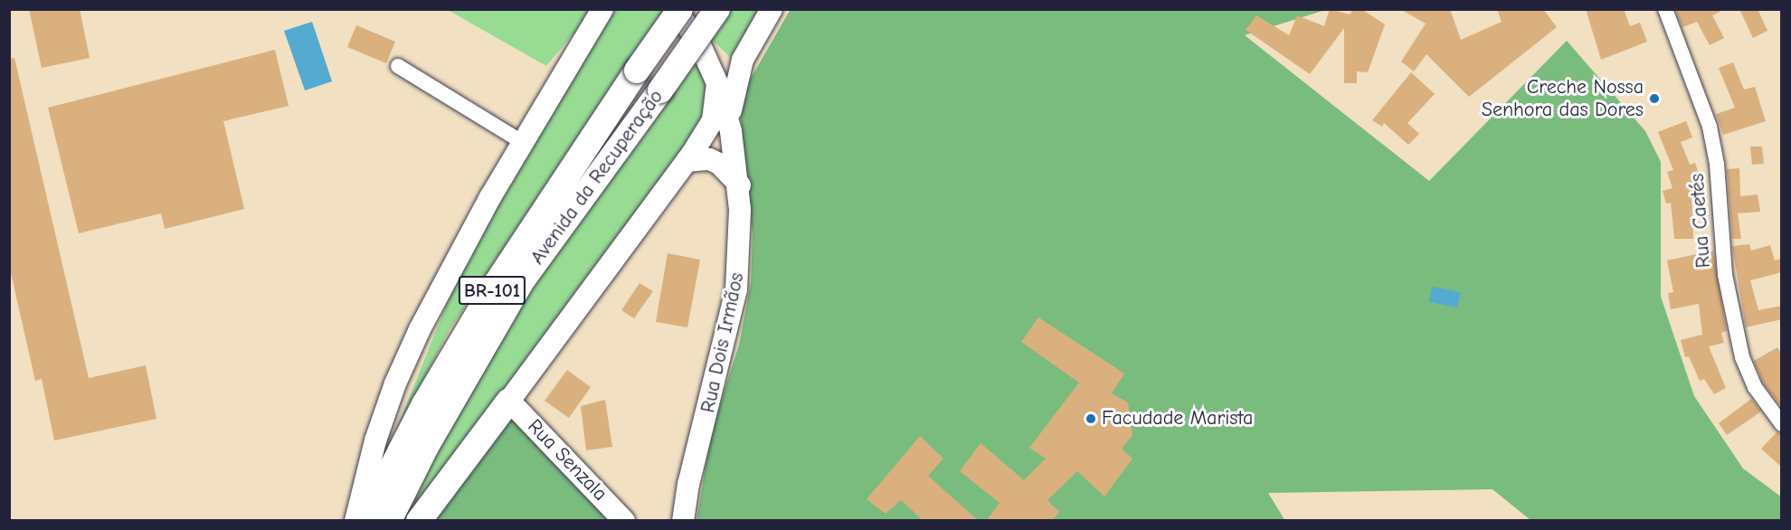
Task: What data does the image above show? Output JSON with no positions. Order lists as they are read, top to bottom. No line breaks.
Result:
{"streets":{"highway":["Avenida da Recuperação","BR-101"],"main road":["Rua Dois Irmãos","Rua Senzala"],"street":["Rua Caetés"]},"places":["Creche Nossa Senhora das Dores","Facudade Marista"]}
